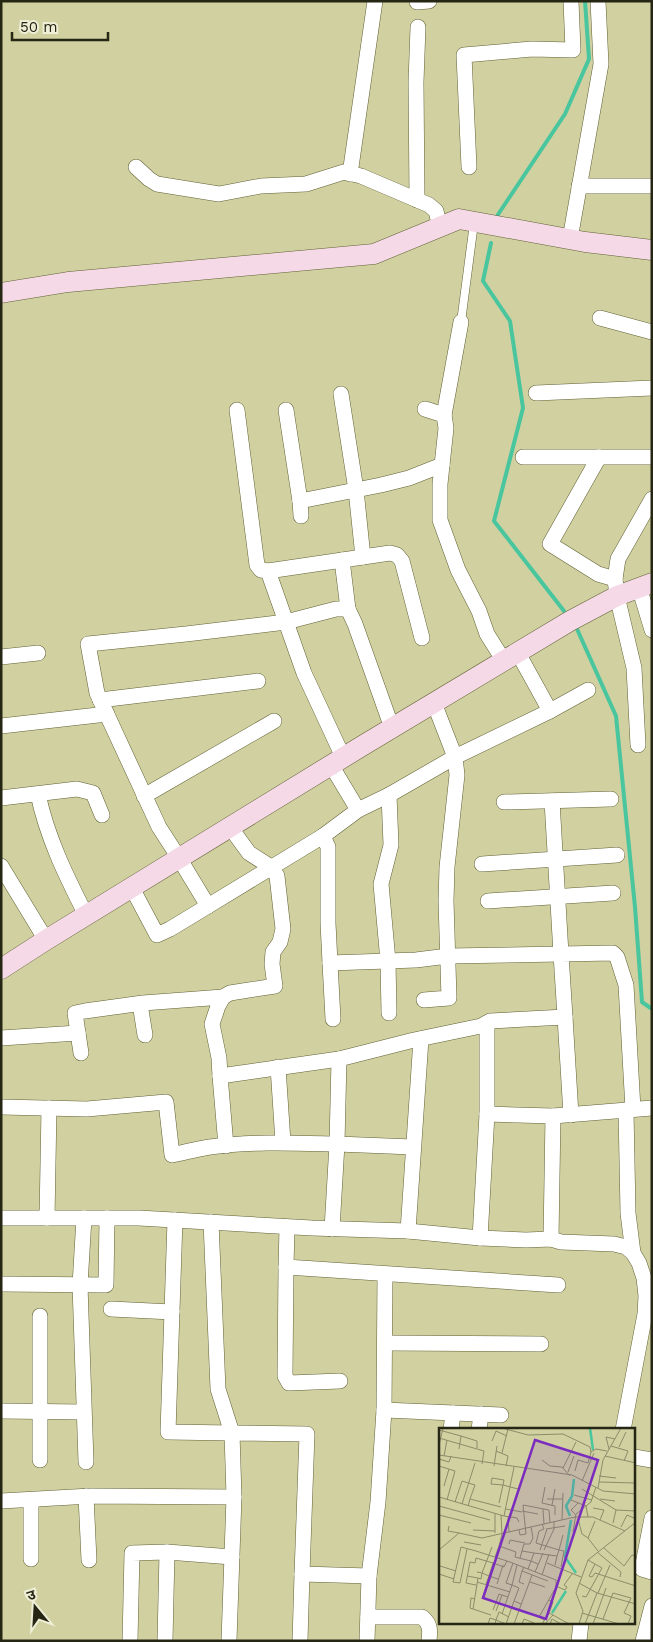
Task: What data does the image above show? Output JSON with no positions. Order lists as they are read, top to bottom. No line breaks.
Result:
{"scale_bar":"50 m","north":"top"}
